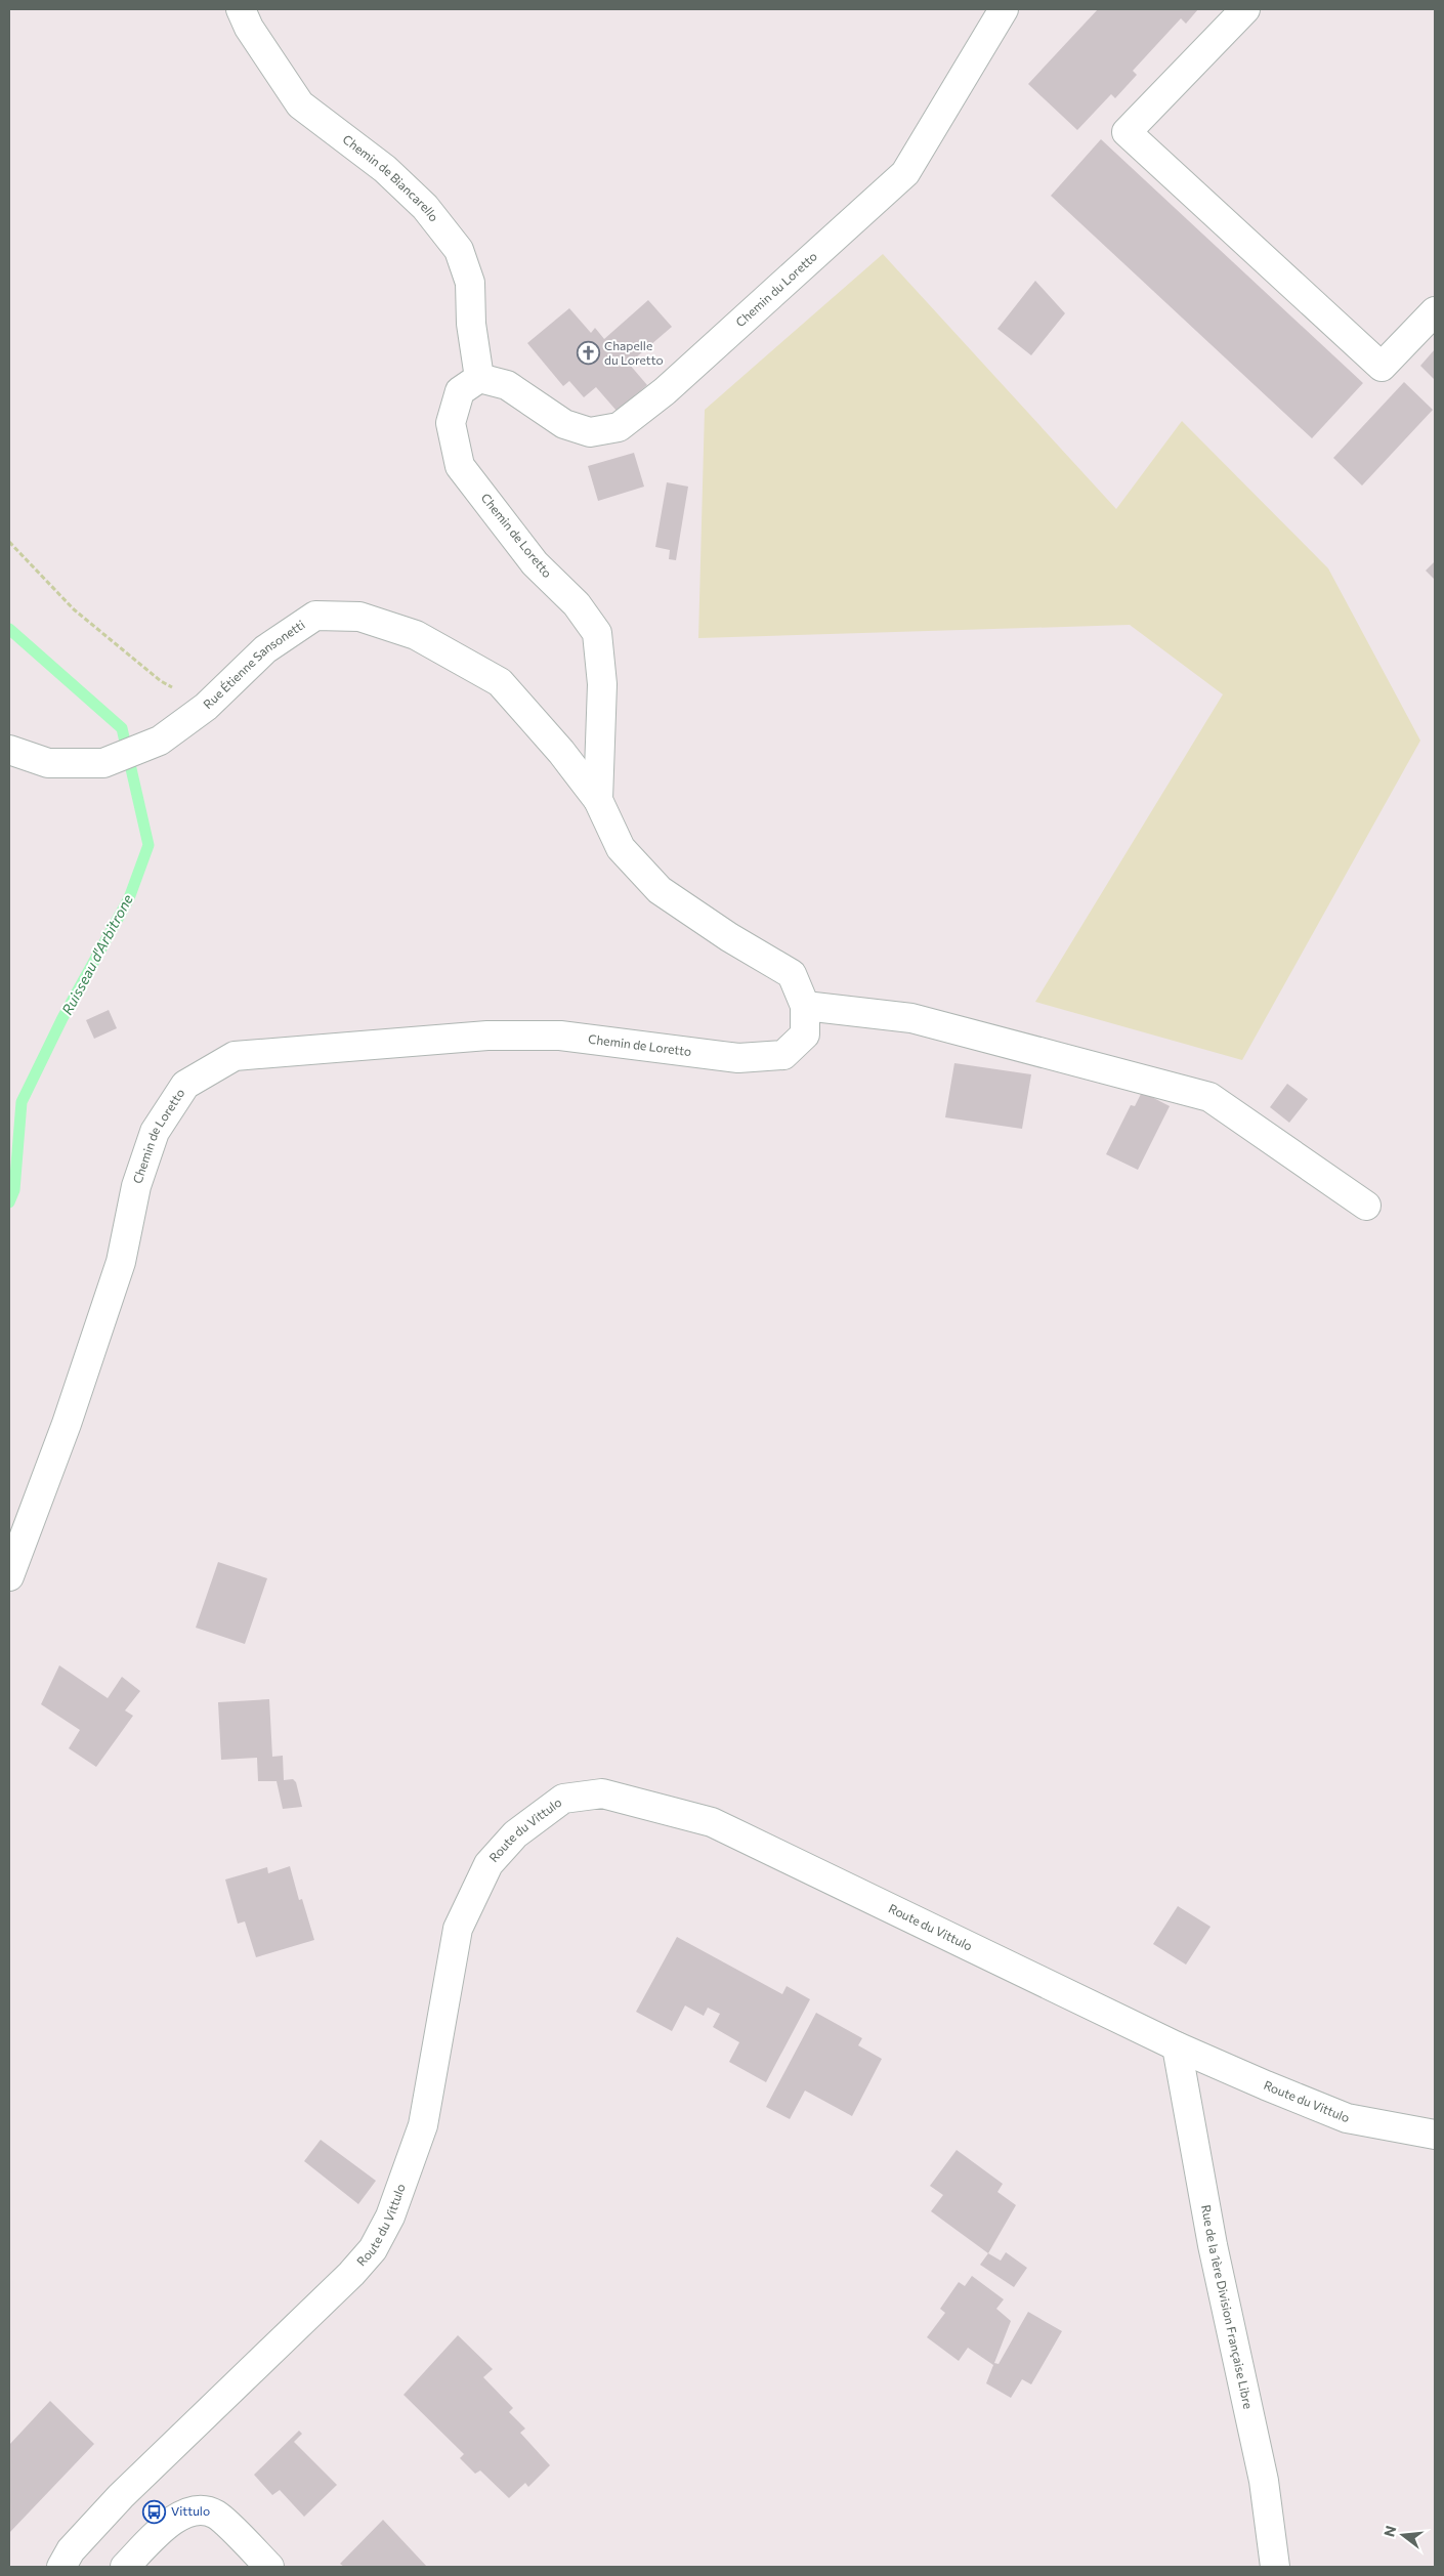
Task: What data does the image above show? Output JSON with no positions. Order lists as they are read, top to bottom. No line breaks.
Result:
{"streets":{"street":["Chemin de Biancarello","Chemin du Loretto","Chemin de Loretto","Rue Étienne Sansonetti","Route du Vittulo","Rue de la 1ère Division Française Libre"]},"crossings":[["Chemin de Biancarello","Chemin du Loretto"],["Chemin de Biancarello","Chemin de Loretto"],["Chemin du Loretto","Chemin de Loretto"],["Chemin de Loretto","Rue Étienne Sansonetti"],["Route du Vittulo","Rue de la 1ère Division Française Libre"]],"water":["Ruisseau d'Arbitrone"],"places":{"church":["Chapelle du Loretto"],"bus stop":["Vittulo"]},"north":"left"}
